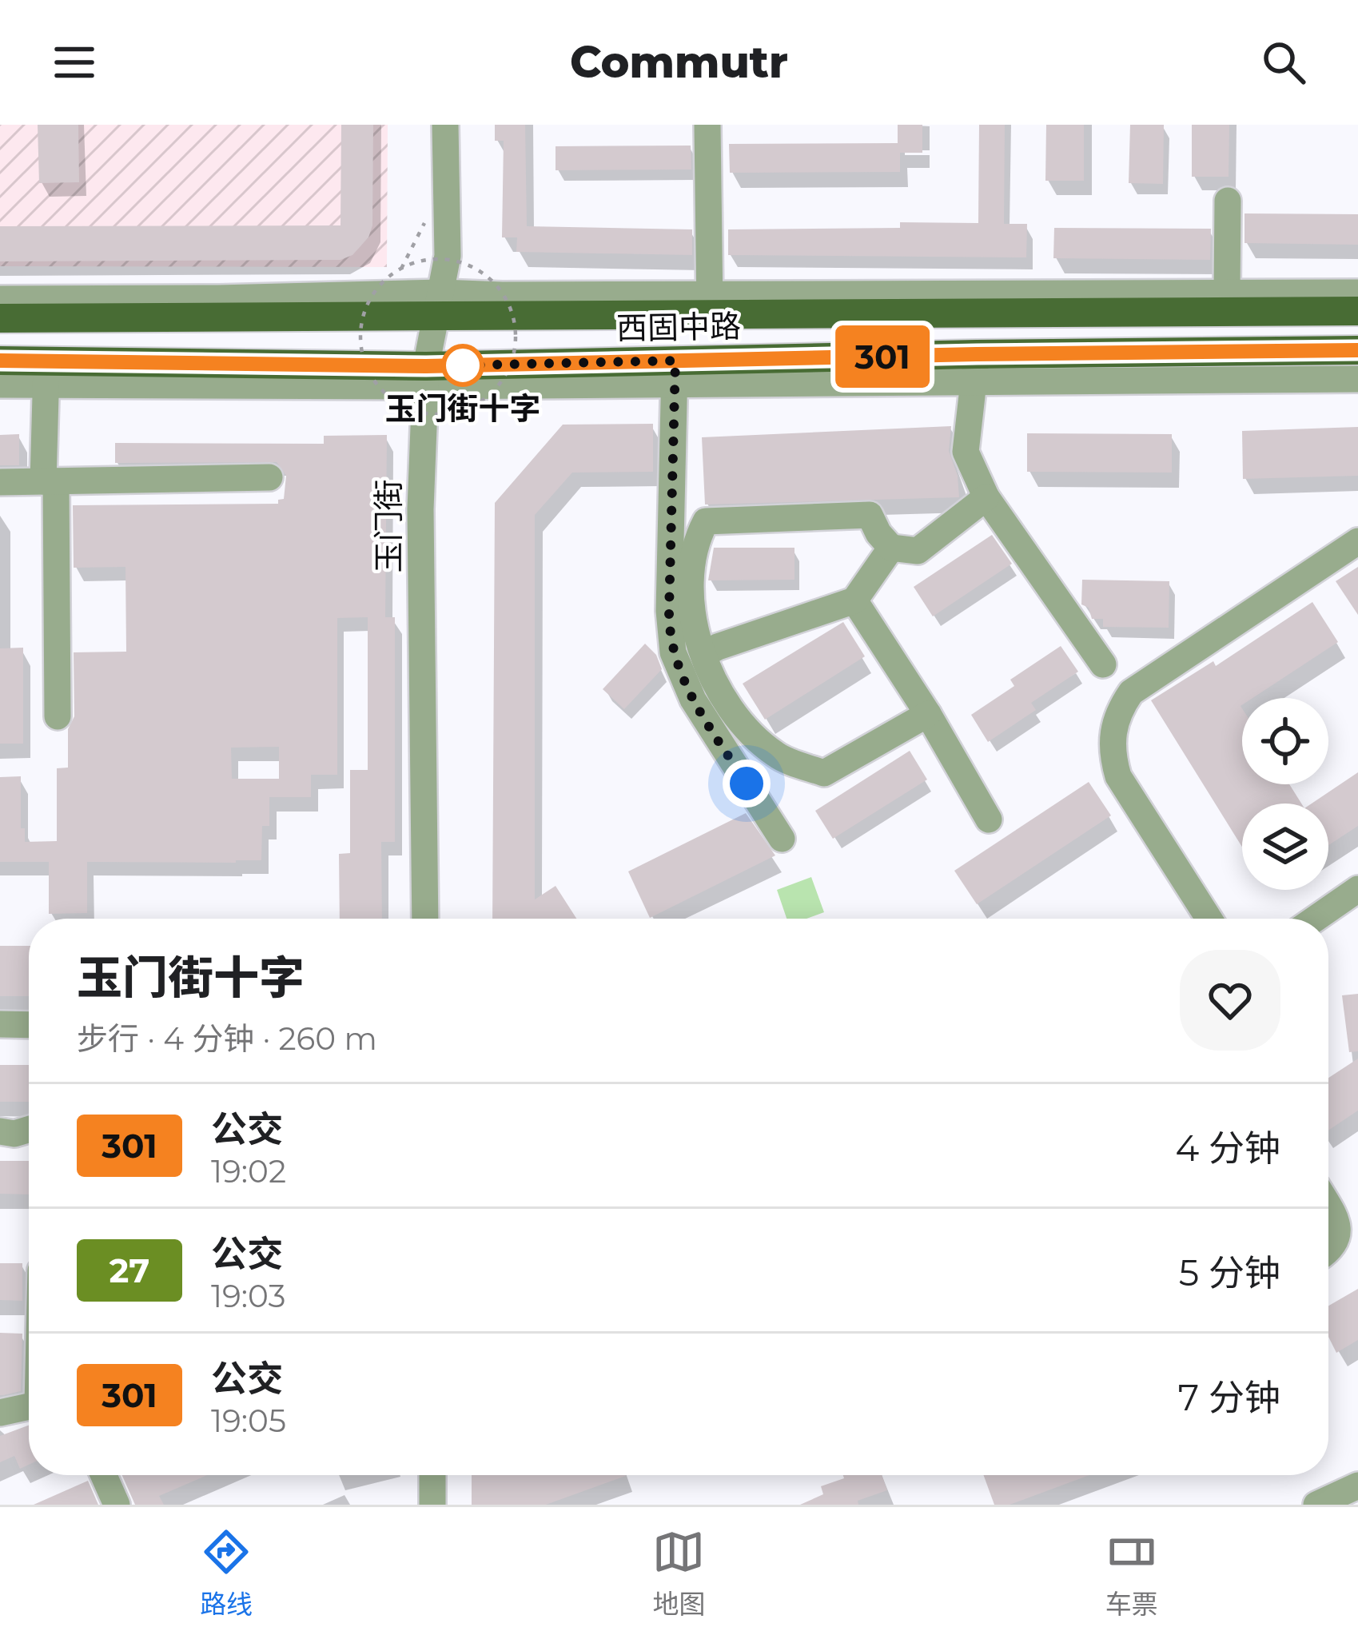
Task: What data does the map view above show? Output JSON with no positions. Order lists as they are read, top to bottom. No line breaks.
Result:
{"streets":{"main road":["西固中路"],"street":["玉门街"]},"crossings":[["西固中路","玉门街"]],"places":["玉门街十字"],"lines":["bus line 301"],"page":{"header":"Commutr","on_map":"301","heading":["玉门街十字","步行 · 4 分钟 · 260 m"],"list":[{"mark":"301","name":"公交","note":"19:02","value":"4 分钟"},{"mark":"27","name":"公交","note":"19:03","value":"5 分钟"},{"mark":"301","name":"公交","note":"19:05","value":"7 分钟"}],"tabs":["路线","地图","车票"]}}
